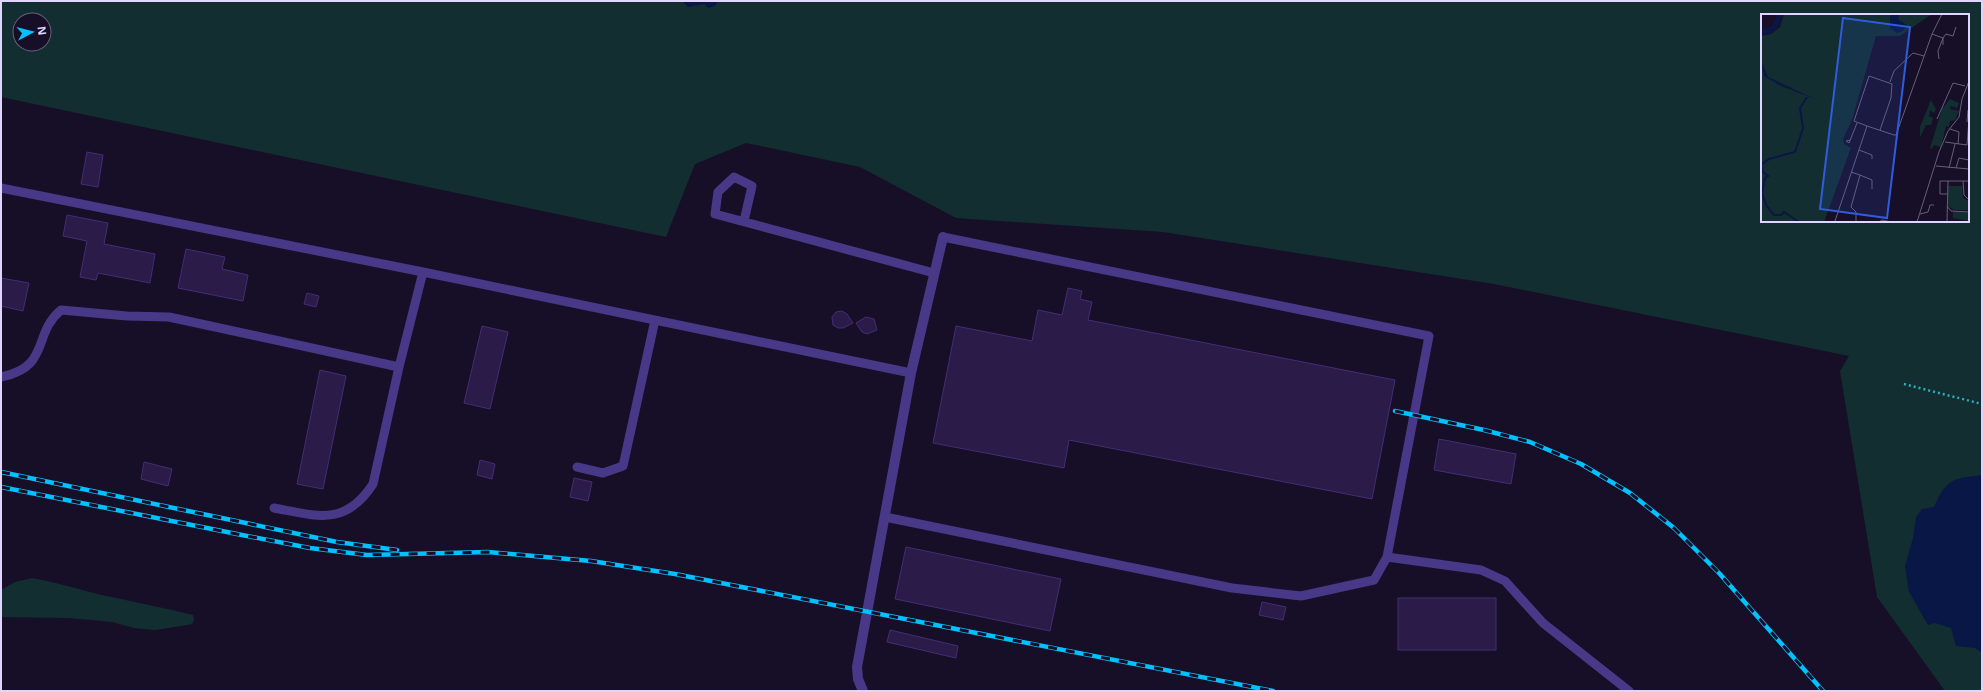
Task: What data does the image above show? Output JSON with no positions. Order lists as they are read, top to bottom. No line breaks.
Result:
{"north":"right"}
